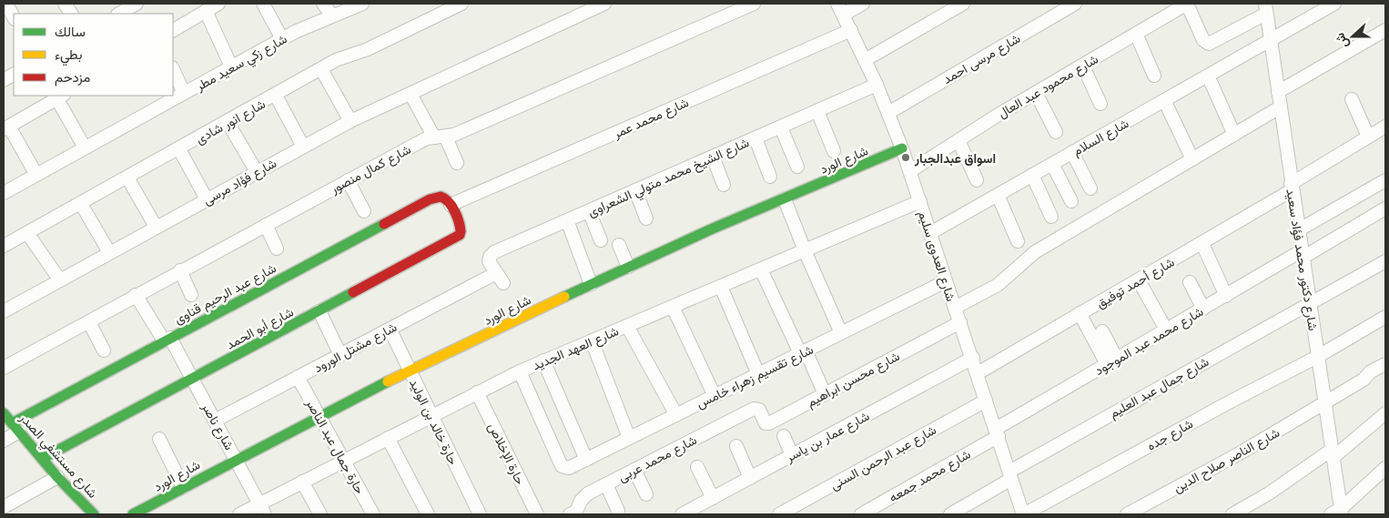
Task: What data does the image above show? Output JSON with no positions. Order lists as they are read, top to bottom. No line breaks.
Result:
{"streets":{"street":["شارع مرسى احمد","شارع زكي سعيد مطر","شارع محمود عبد العال","شارع محمد عمر","شارع انور شادى","شارع السلام","شارع الورد","شارع كمال منصور","شارع الشيخ محمد متولي الشعراوى","شارع فؤاد مرسى","شارع العدوى سليم","شارع دكتور محمد فؤاد سعيد","شارع أحمد توفيق","شارع عبد الرحيم قناوى","شارع أبو الحمد","شارع محمد عبد الموجود","شارع مشتل الورود","شارع العهد الجديد","شارع تقسيم زهراء خامس","شارع محسن ابراهيم","شارع جمال عبد العليم","حارة خالد بن الوليد","شارع ناصر","شارع جده","شارع عمار بن ياسر","حارة جمال عبد الناصر","حارة الإخلاص","شارع مستشفي الصدر","شارع عبد الرحمن السنى","شارع محمد عربى","شارع الناصر صلاح الدين","شارع محمد جمعه"]},"crossings":[["شارع مرسى احمد","شارع العدوى سليم"],["شارع محمود عبد العال","شارع العدوى سليم"],["شارع محمد عمر","شارع العدوى سليم"],["شارع محمد عمر","شارع عبد الرحيم قناوى"],["شارع محمد عمر","شارع أبو الحمد"],["شارع السلام","شارع العدوى سليم"],["شارع السلام","شارع دكتور محمد فؤاد سعيد"],["شارع الورد","شارع العدوى سليم"],["شارع الورد","حارة خالد بن الوليد"],["شارع الورد","شارع ناصر"],["شارع الورد","حارة جمال عبد الناصر"],["شارع كمال منصور","شارع ناصر"],["شارع الشيخ محمد متولي الشعراوى","شارع العدوى سليم"],["شارع الشيخ محمد متولي الشعراوى","شارع مشتل الورود"],["شارع العدوى سليم","شارع أحمد توفيق"],["شارع العدوى سليم","شارع محمد عبد الموجود"],["شارع العدوى سليم","شارع العهد الجديد"],["شارع العدوى سليم","شارع تقسيم زهراء خامس"],["شارع العدوى سليم","شارع محسن ابراهيم"],["شارع العدوى سليم","شارع جمال عبد العليم"],["شارع العدوى سليم","شارع جده"],["شارع العدوى سليم","شارع عمار بن ياسر"],["شارع العدوى سليم","شارع عبد الرحمن السنى"],["شارع العدوى سليم","شارع محمد جمعه"],["شارع دكتور محمد فؤاد سعيد","شارع أحمد توفيق"],["شارع دكتور محمد فؤاد سعيد","شارع محمد عبد الموجود"],["شارع دكتور محمد فؤاد سعيد","شارع جمال عبد العليم"],["شارع دكتور محمد فؤاد سعيد","شارع جده"],["شارع دكتور محمد فؤاد سعيد","شارع الناصر صلاح الدين"],["شارع عبد الرحيم قناوى","شارع أبو الحمد"],["شارع عبد الرحيم قناوى","شارع ناصر"],["شارع عبد الرحيم قناوى","شارع مستشفي الصدر"],["شارع أبو الحمد","شارع ناصر"],["شارع أبو الحمد","شارع مستشفي الصدر"],["شارع محمد عبد الموجود","شارع محمد جمعه"],["شارع مشتل الورود","حارة خالد بن الوليد"],["شارع مشتل الورود","شارع ناصر"],["شارع مشتل الورود","حارة جمال عبد الناصر"],["شارع العهد الجديد","شارع تقسيم زهراء خامس"],["شارع العهد الجديد","حارة خالد بن الوليد"],["شارع العهد الجديد","شارع ناصر"],["شارع العهد الجديد","حارة جمال عبد الناصر"],["شارع العهد الجديد","حارة الإخلاص"],["شارع محسن ابراهيم","شارع محمد عربى"]],"places":["اسواق عبدالجبار"],"legend":["سالك","بطيء","مزدحم"],"north":"left"}
